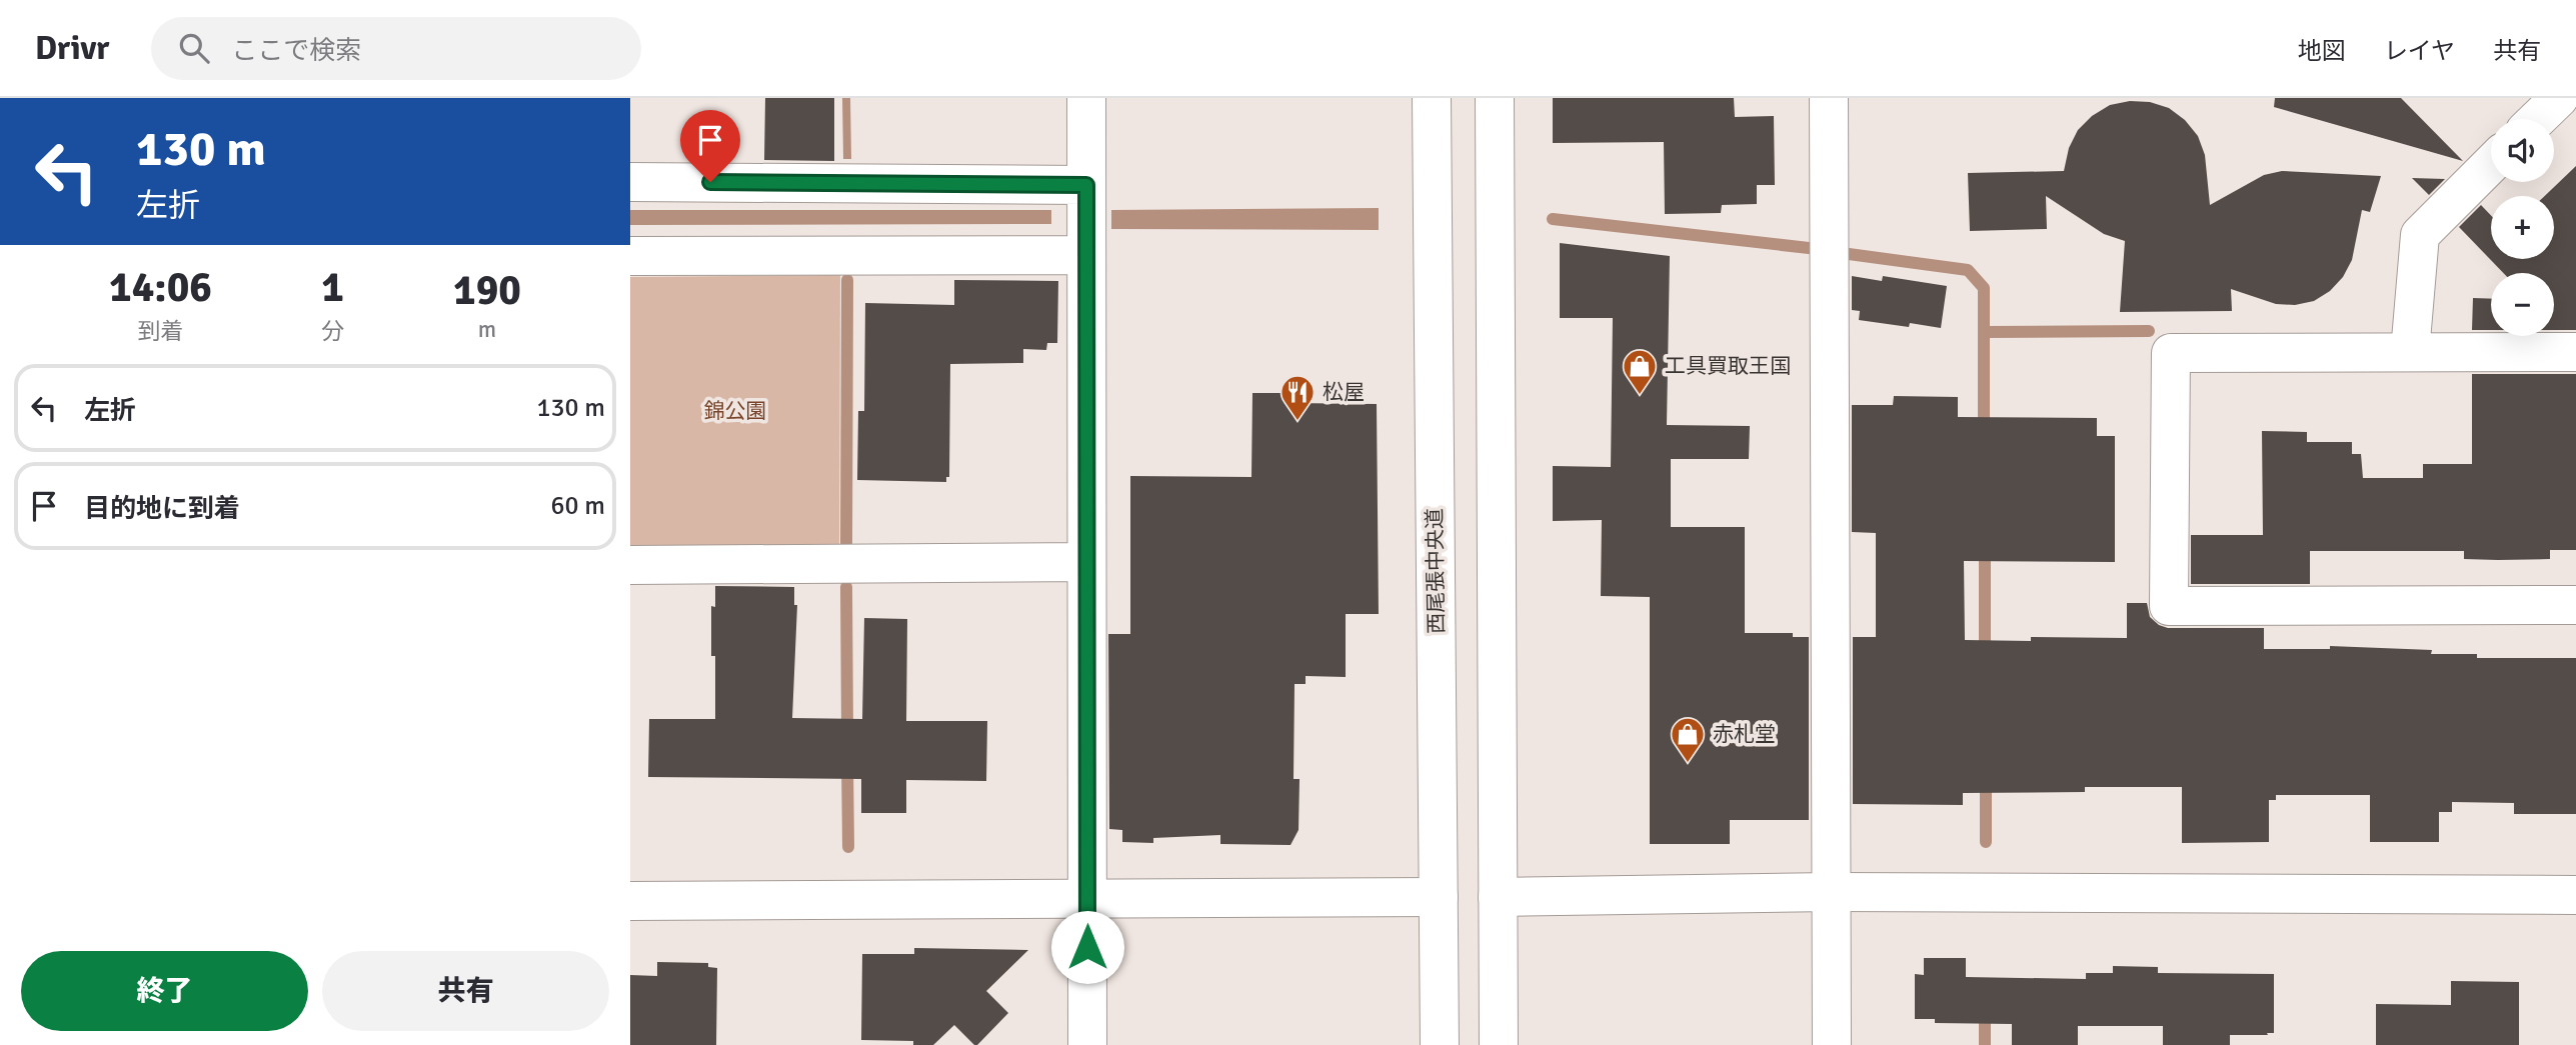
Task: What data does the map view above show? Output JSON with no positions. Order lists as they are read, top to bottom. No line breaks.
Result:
{"streets":{"street":["西尾張中央道"]},"parks":["錦公園"],"places":{"shop":["工具買取王国","赤札堂"],"restaurant":["松屋"]},"page":{"header":"Drivr","search":"ここで検索","nav":["地図","レイヤ","共有"],"turn":["130 m","左折"],"map_buttons":["+","−"],"eta":["14:06","到着","1","分","190","m"],"list":[{"name":"左折","value":"130 m"},{"name":"目的地に到着","value":"60 m"}],"buttons":["終了","共有"]}}
